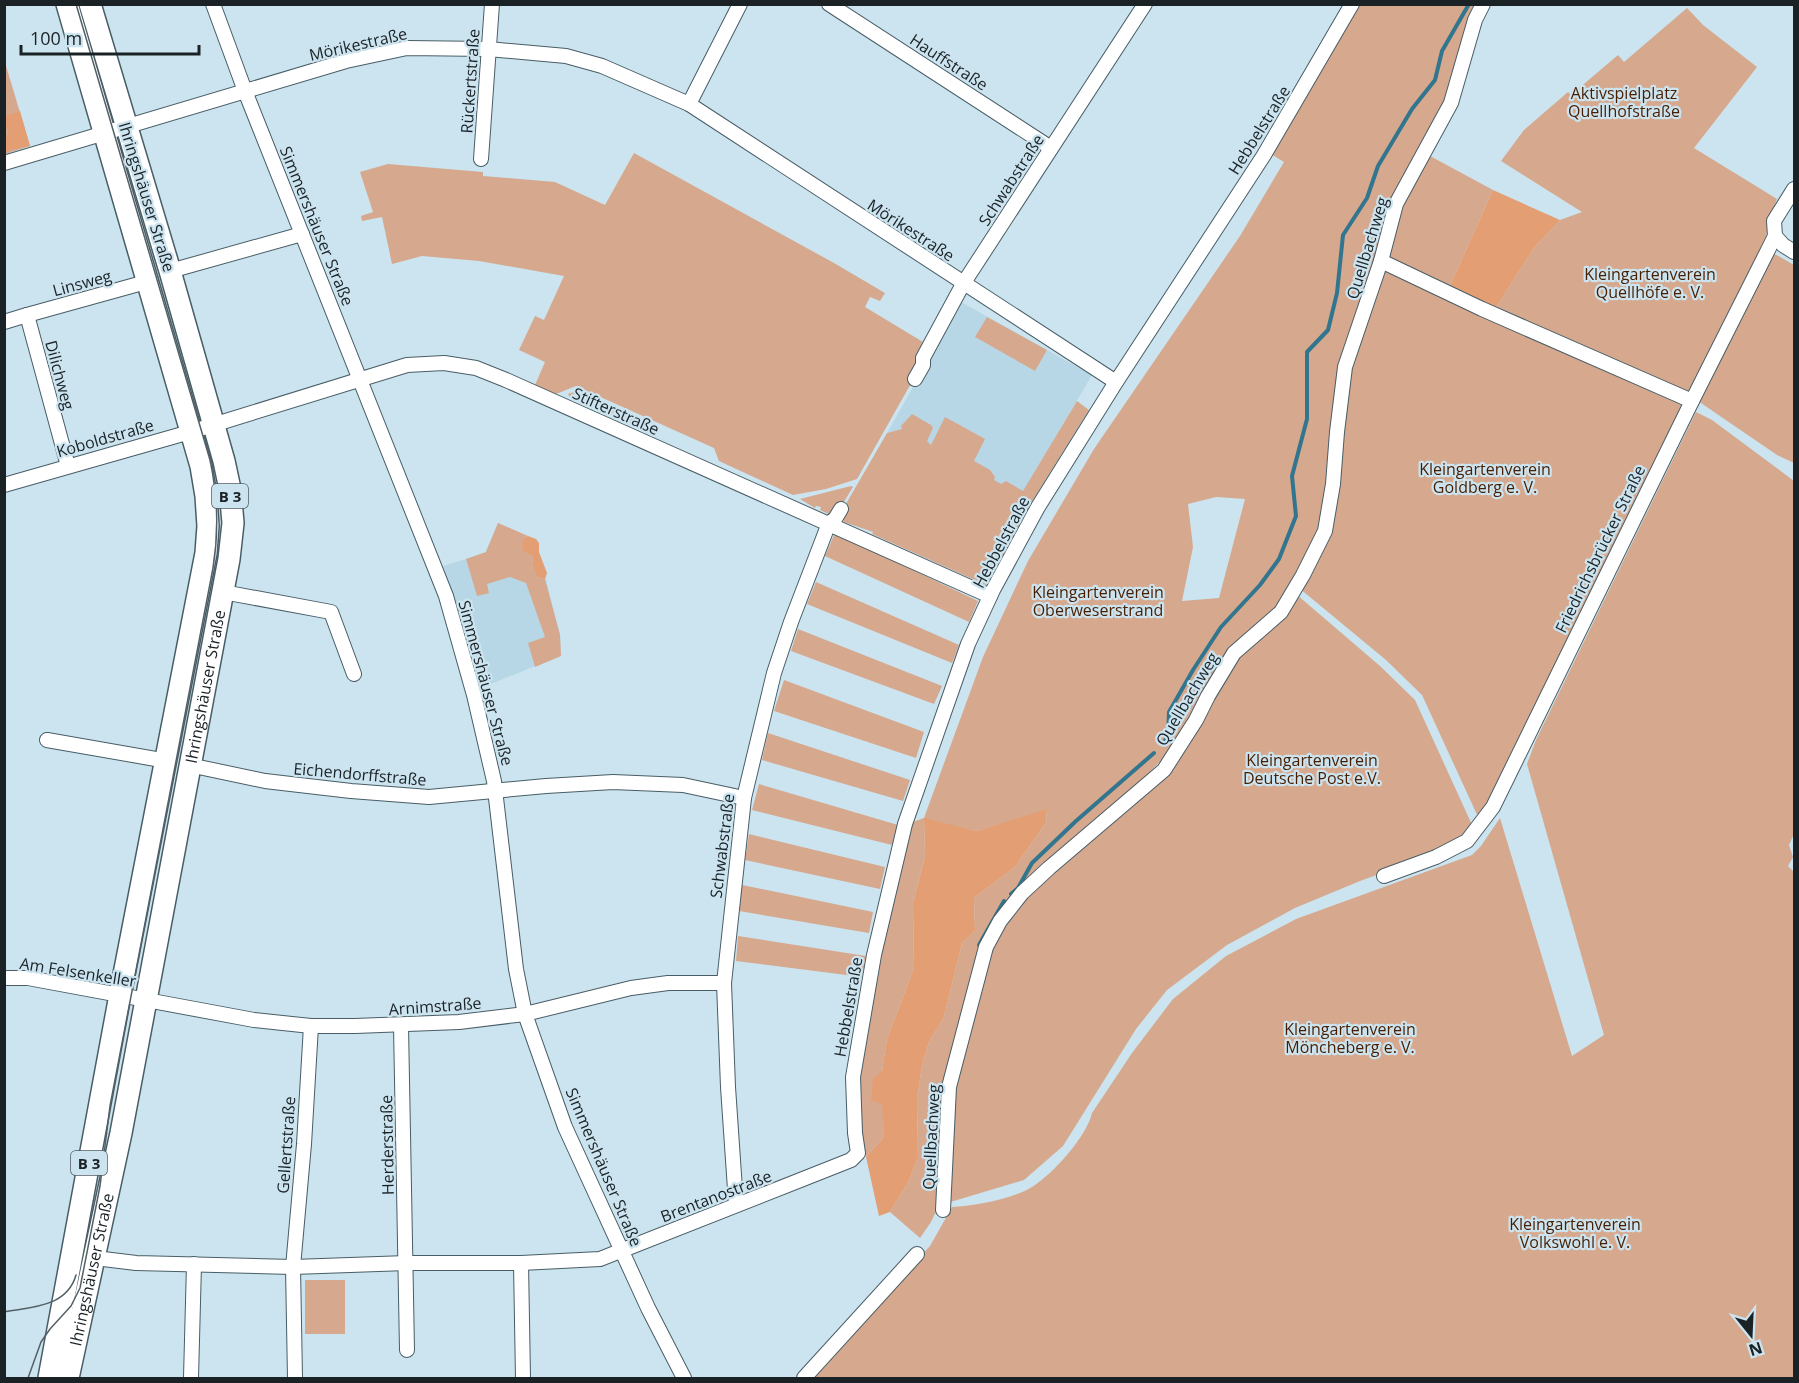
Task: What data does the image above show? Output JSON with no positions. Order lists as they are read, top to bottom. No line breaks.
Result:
{"streets":{"main road":["Ihringshäuser Straße","B 3"],"street":["Mörikestraße","Hauffstraße","Rückertstraße","Hebbelstraße","Schwabstraße","Simmershäuser Straße","Quellbachweg","Linsweg","Dilichweg","Stifterstraße","Koboldstraße","Friedrichsbrücker Straße","Eichendorffstraße","Am Felsenkeller","Arnimstraße","Gellertstraße","Herderstraße","Brentanostraße"]},"crossings":[["Mörikestraße","Rückertstraße"],["Mörikestraße","Hebbelstraße"],["Mörikestraße","Schwabstraße"],["Mörikestraße","Ihringshäuser Straße"],["Mörikestraße","Simmershäuser Straße"],["Hauffstraße","Schwabstraße"],["Hebbelstraße","Stifterstraße"],["Hebbelstraße","Brentanostraße"],["Schwabstraße","Stifterstraße"],["Schwabstraße","Eichendorffstraße"],["Schwabstraße","Arnimstraße"],["Schwabstraße","Brentanostraße"],["Ihringshäuser Straße","Linsweg"],["Ihringshäuser Straße","Stifterstraße"],["Ihringshäuser Straße","Koboldstraße"],["Ihringshäuser Straße","Eichendorffstraße"],["Ihringshäuser Straße","Am Felsenkeller"],["Ihringshäuser Straße","Arnimstraße"],["Ihringshäuser Straße","Brentanostraße"],["Simmershäuser Straße","Stifterstraße"],["Simmershäuser Straße","Eichendorffstraße"],["Simmershäuser Straße","Arnimstraße"],["Simmershäuser Straße","Brentanostraße"],["Linsweg","Dilichweg"],["Dilichweg","Koboldstraße"],["Stifterstraße","Koboldstraße"],["Am Felsenkeller","Arnimstraße"],["Arnimstraße","Gellertstraße"],["Arnimstraße","Herderstraße"],["Gellertstraße","Brentanostraße"],["Herderstraße","Brentanostraße"]],"parks":["Aktivspielplatz Quellhofstraße","Kleingartenverein Quellhöfe e. V.","Kleingartenverein Goldberg e. V.","Kleingartenverein Oberweserstrand","Kleingartenverein Deutsche Post e.V.","Kleingartenverein Möncheberg e. V.","Kleingartenverein Volkswohl e. V."],"scale_bar":"100 m","north":"bottom"}
